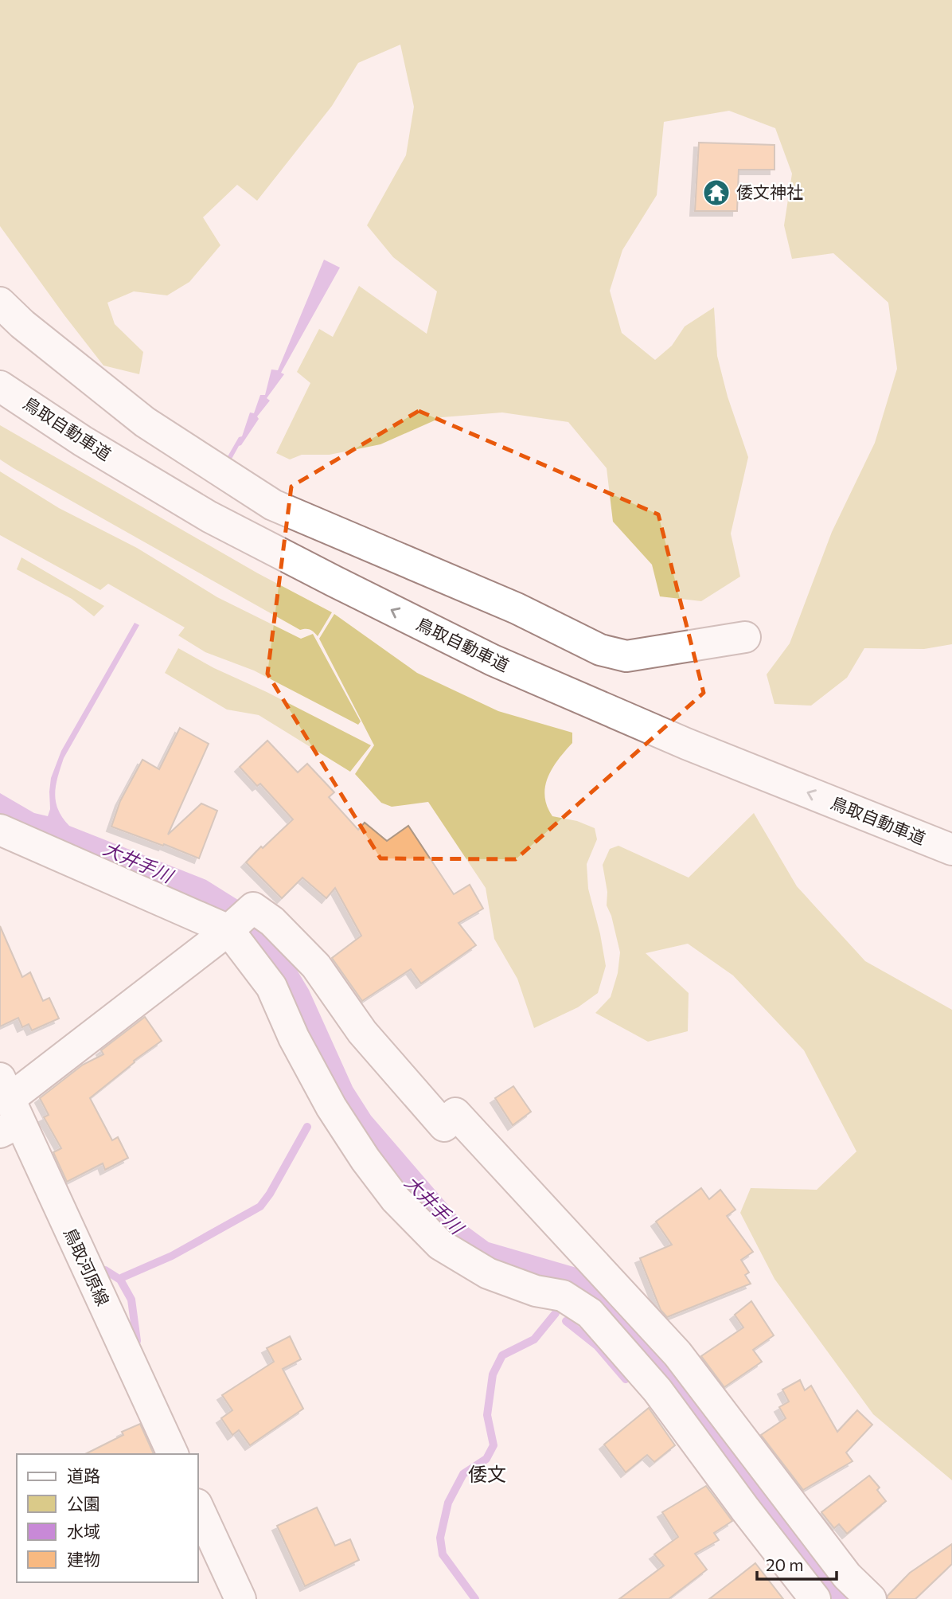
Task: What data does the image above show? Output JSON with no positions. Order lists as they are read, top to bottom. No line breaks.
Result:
{"streets":{"main road":["鳥取自動車道","鳥取河原線"]},"districts":["倭文"],"water":["大井手川"],"places":{"temple":["倭文神社"]},"legend":["道路","公園","水域","建物"],"scale_bar":"20 m"}
